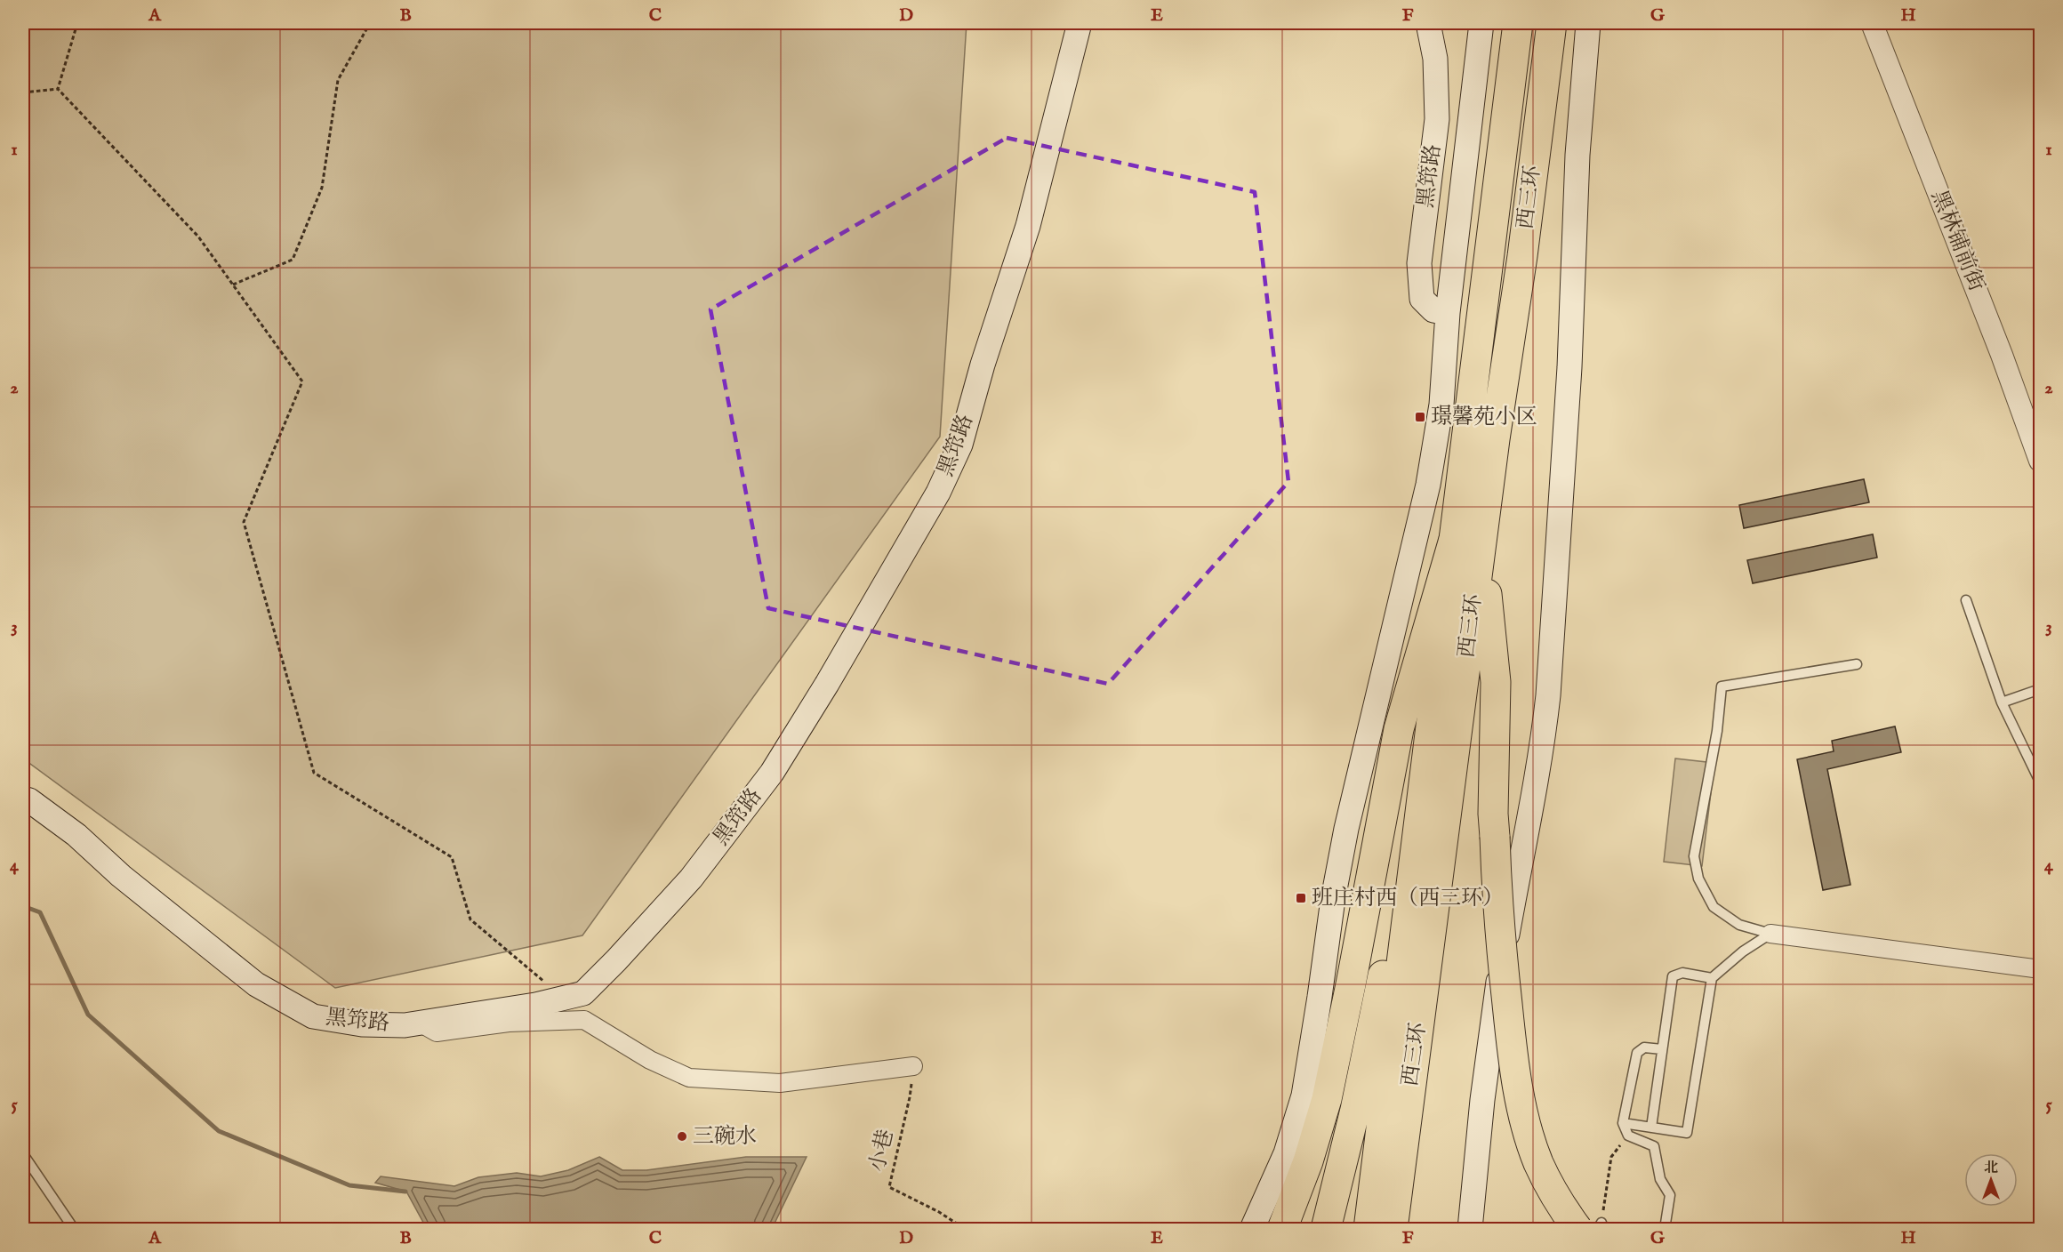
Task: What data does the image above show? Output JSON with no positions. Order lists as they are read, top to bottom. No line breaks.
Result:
{"streets":{"highway":["西三环"],"main road":["黑筇路"],"street":["黑林铺前街"],"path":["小巷"]},"places":{"transit":["璟馨苑小区","班庄村西（西三环）"],"other":["三碗水"]},"north":"top","grid":{"columns":["A","B","C","D","E","F","G","H"],"rows":["1","2","3","4","5"]}}
